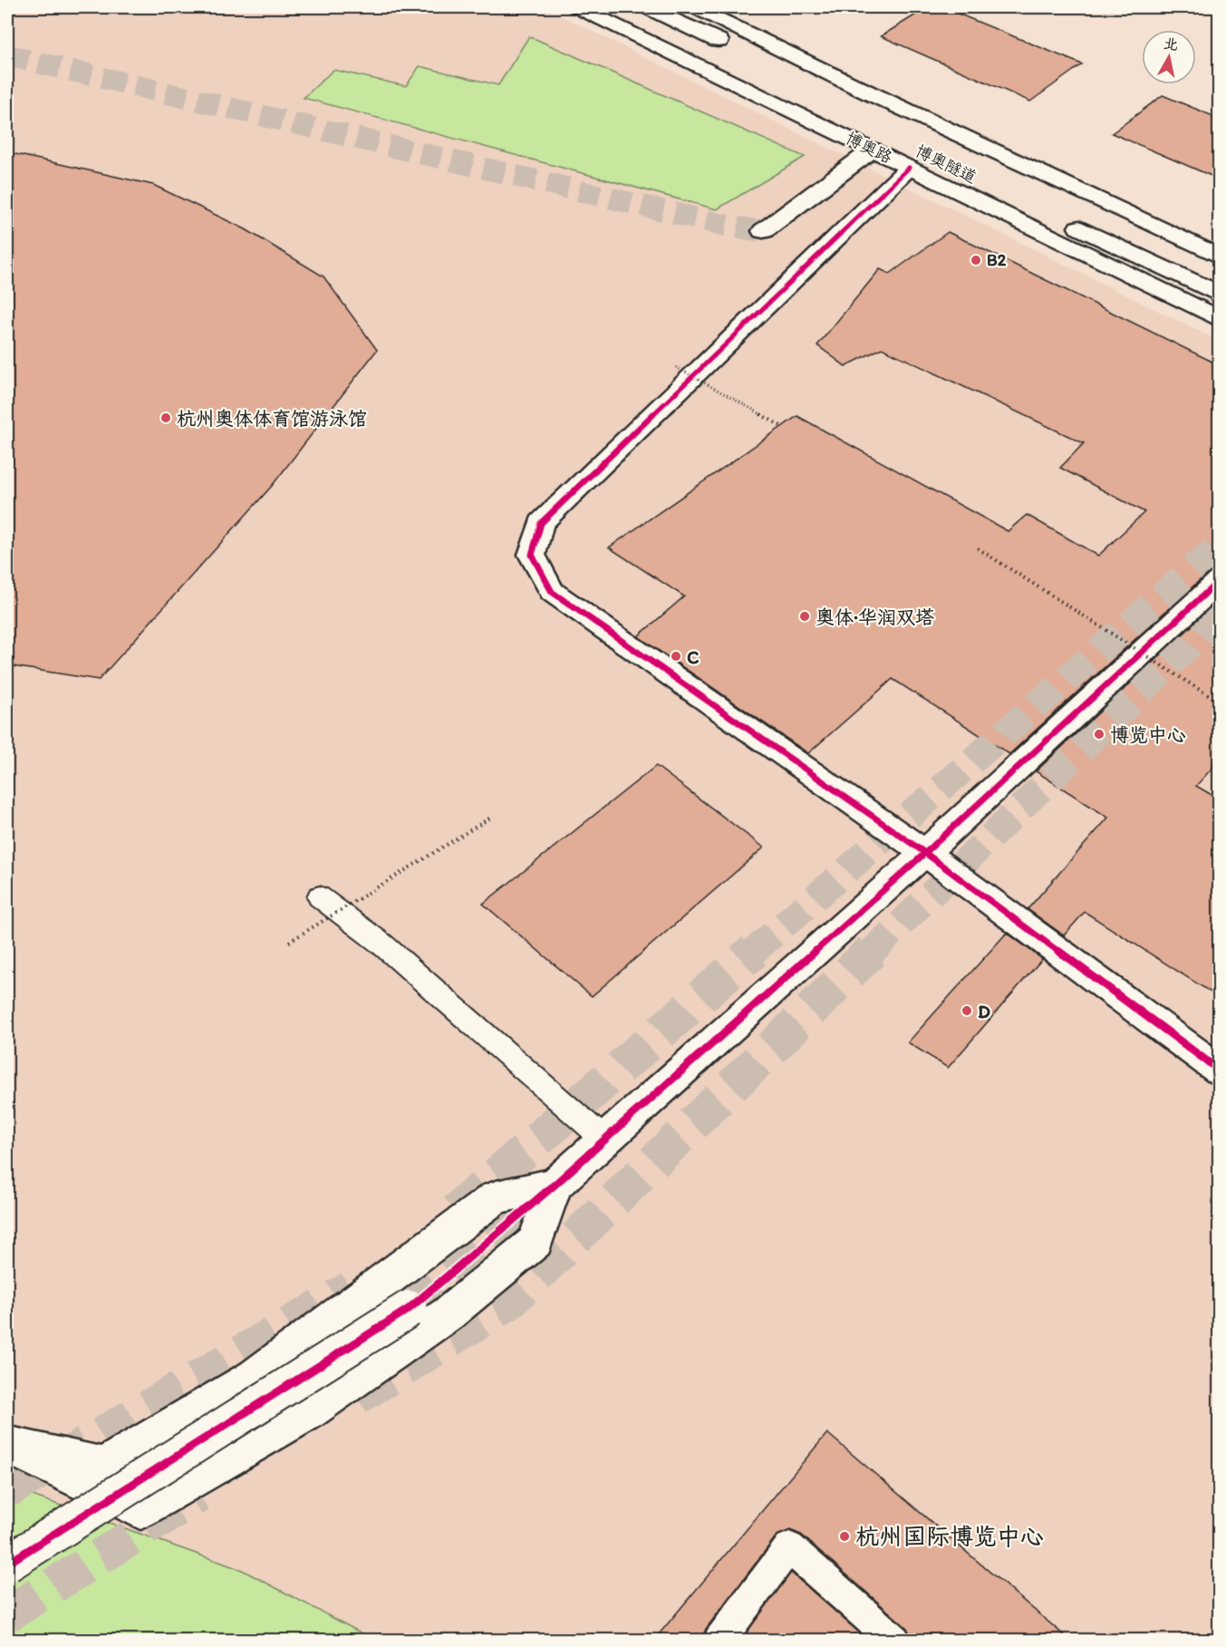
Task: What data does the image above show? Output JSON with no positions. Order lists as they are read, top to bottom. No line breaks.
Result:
{"streets":{"street":["博奥路","博奥隧道"]},"crossings":[["博奥路","博奥隧道"]],"places":["B2","杭州奥体体育馆游泳馆","奥体·华润双塔","C","博览中心","D","杭州国际博览中心"],"north":"top"}
